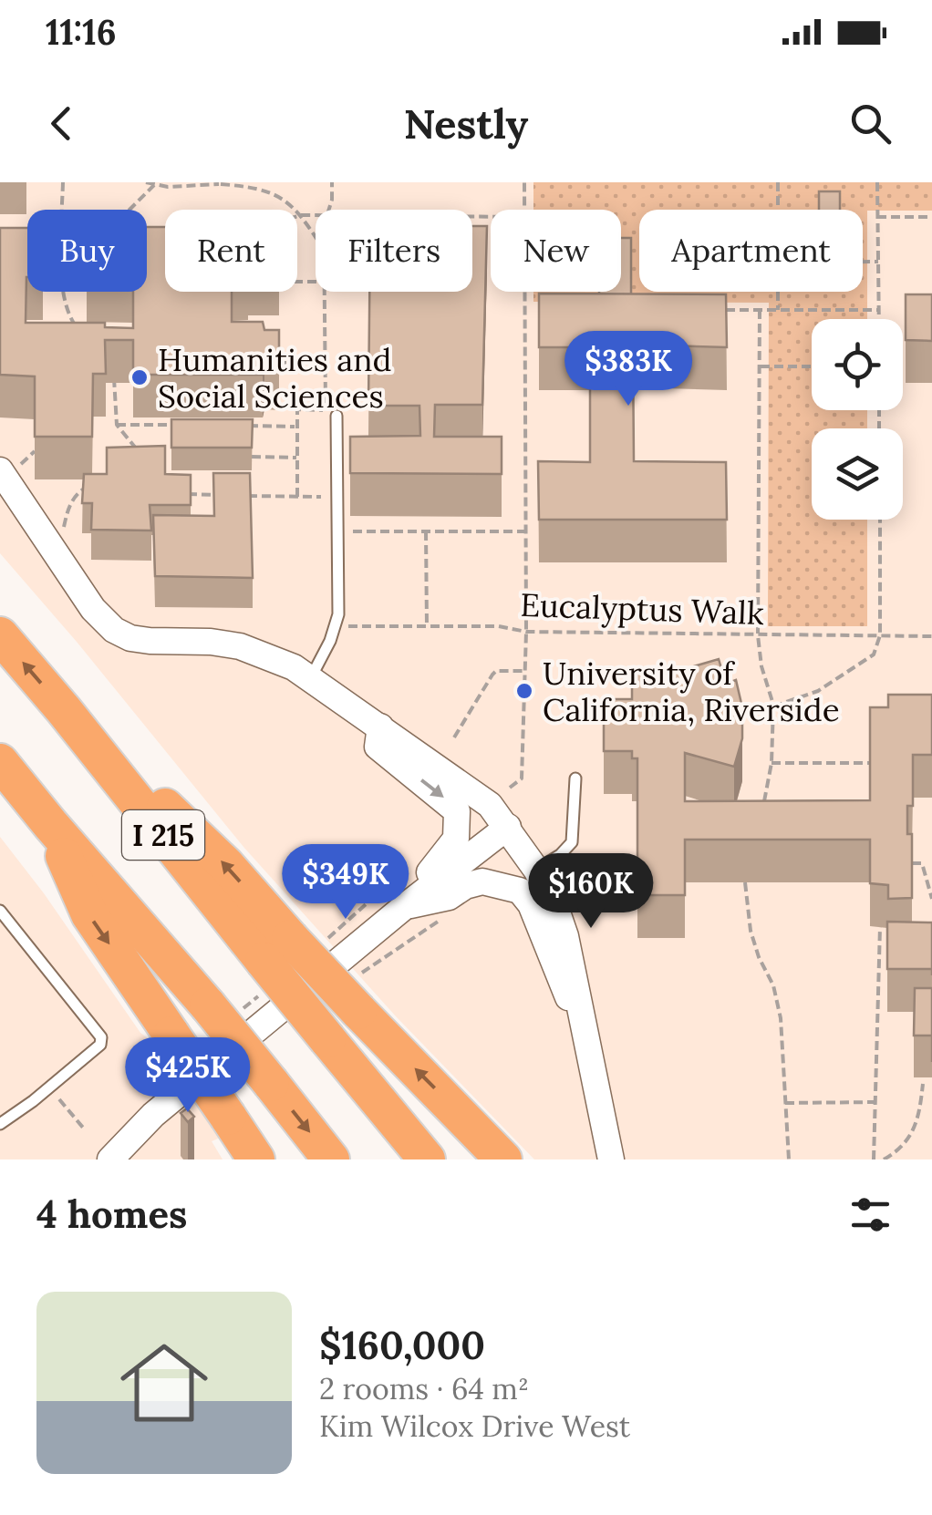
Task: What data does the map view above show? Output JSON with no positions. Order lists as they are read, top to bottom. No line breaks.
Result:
{"streets":{"highway":["I 215"],"path":["Eucalyptus Walk"]},"places":["Humanities and Social Sciences","University of California, Riverside"],"page":{"status":"11:16","header":"Nestly","chip":["Buy","Rent","Filters","New","Apartment"],"price":["$383K","$349K","$160K","$425K"],"heading":"4 homes","list":[{"name":"$160,000","note":"2 rooms · 64 m² · Kim Wilcox Drive West"}]}}
